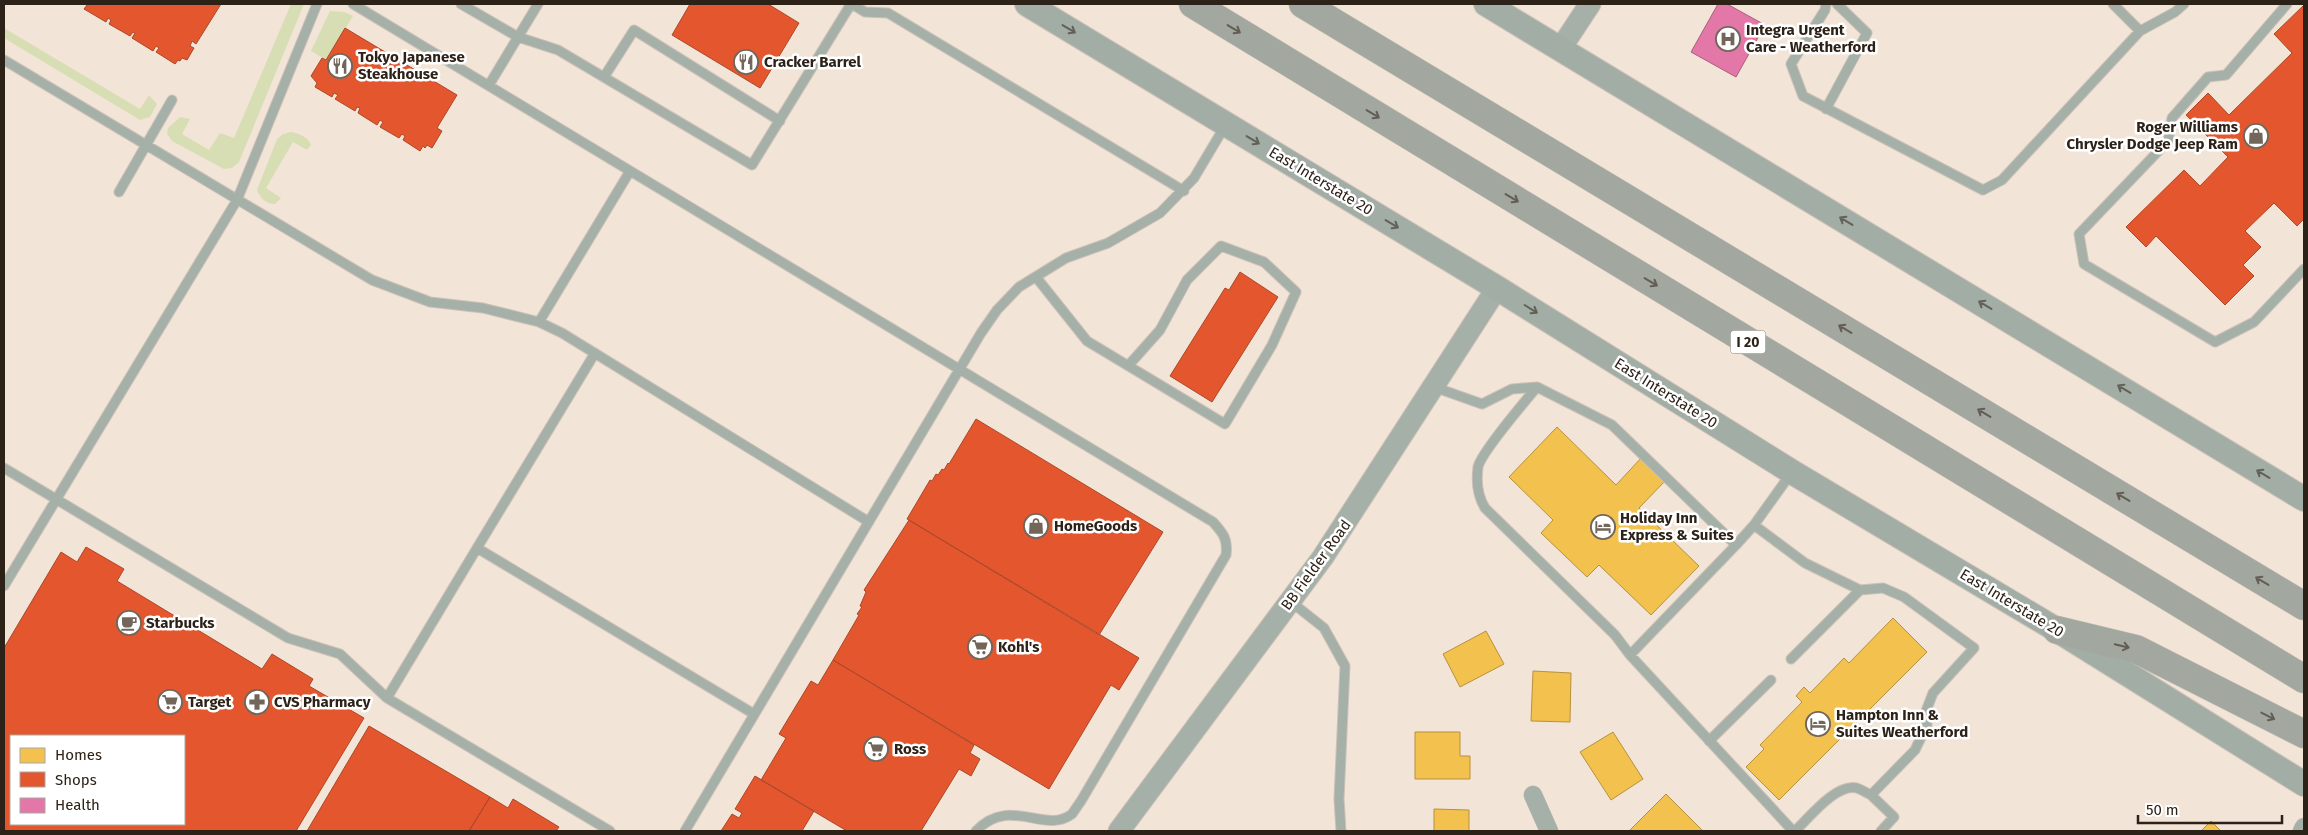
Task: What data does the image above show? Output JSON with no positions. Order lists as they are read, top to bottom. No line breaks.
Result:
{"streets":{"highway":["I 20"],"main road":["East Interstate 20"],"street":["BB Fielder Road"]},"crossings":[["East Interstate 20","BB Fielder Road"]],"one_way":["East Interstate 20"],"places":{"hospital":["Integra Urgent Care - Weatherford"],"restaurant":["Cracker Barrel","Tokyo Japanese Steakhouse"],"shop":["Roger Williams Chrysler Dodge Jeep Ram","HomeGoods"],"hotel":["Holiday Inn Express & Suites","Hampton Inn & Suites Weatherford"],"cafe":["Starbucks"],"supermarket":["Kohl's","Target","Ross"],"pharmacy":["CVS Pharmacy"]},"legend":["Homes","Shops","Health"],"scale_bar":"50 m"}
